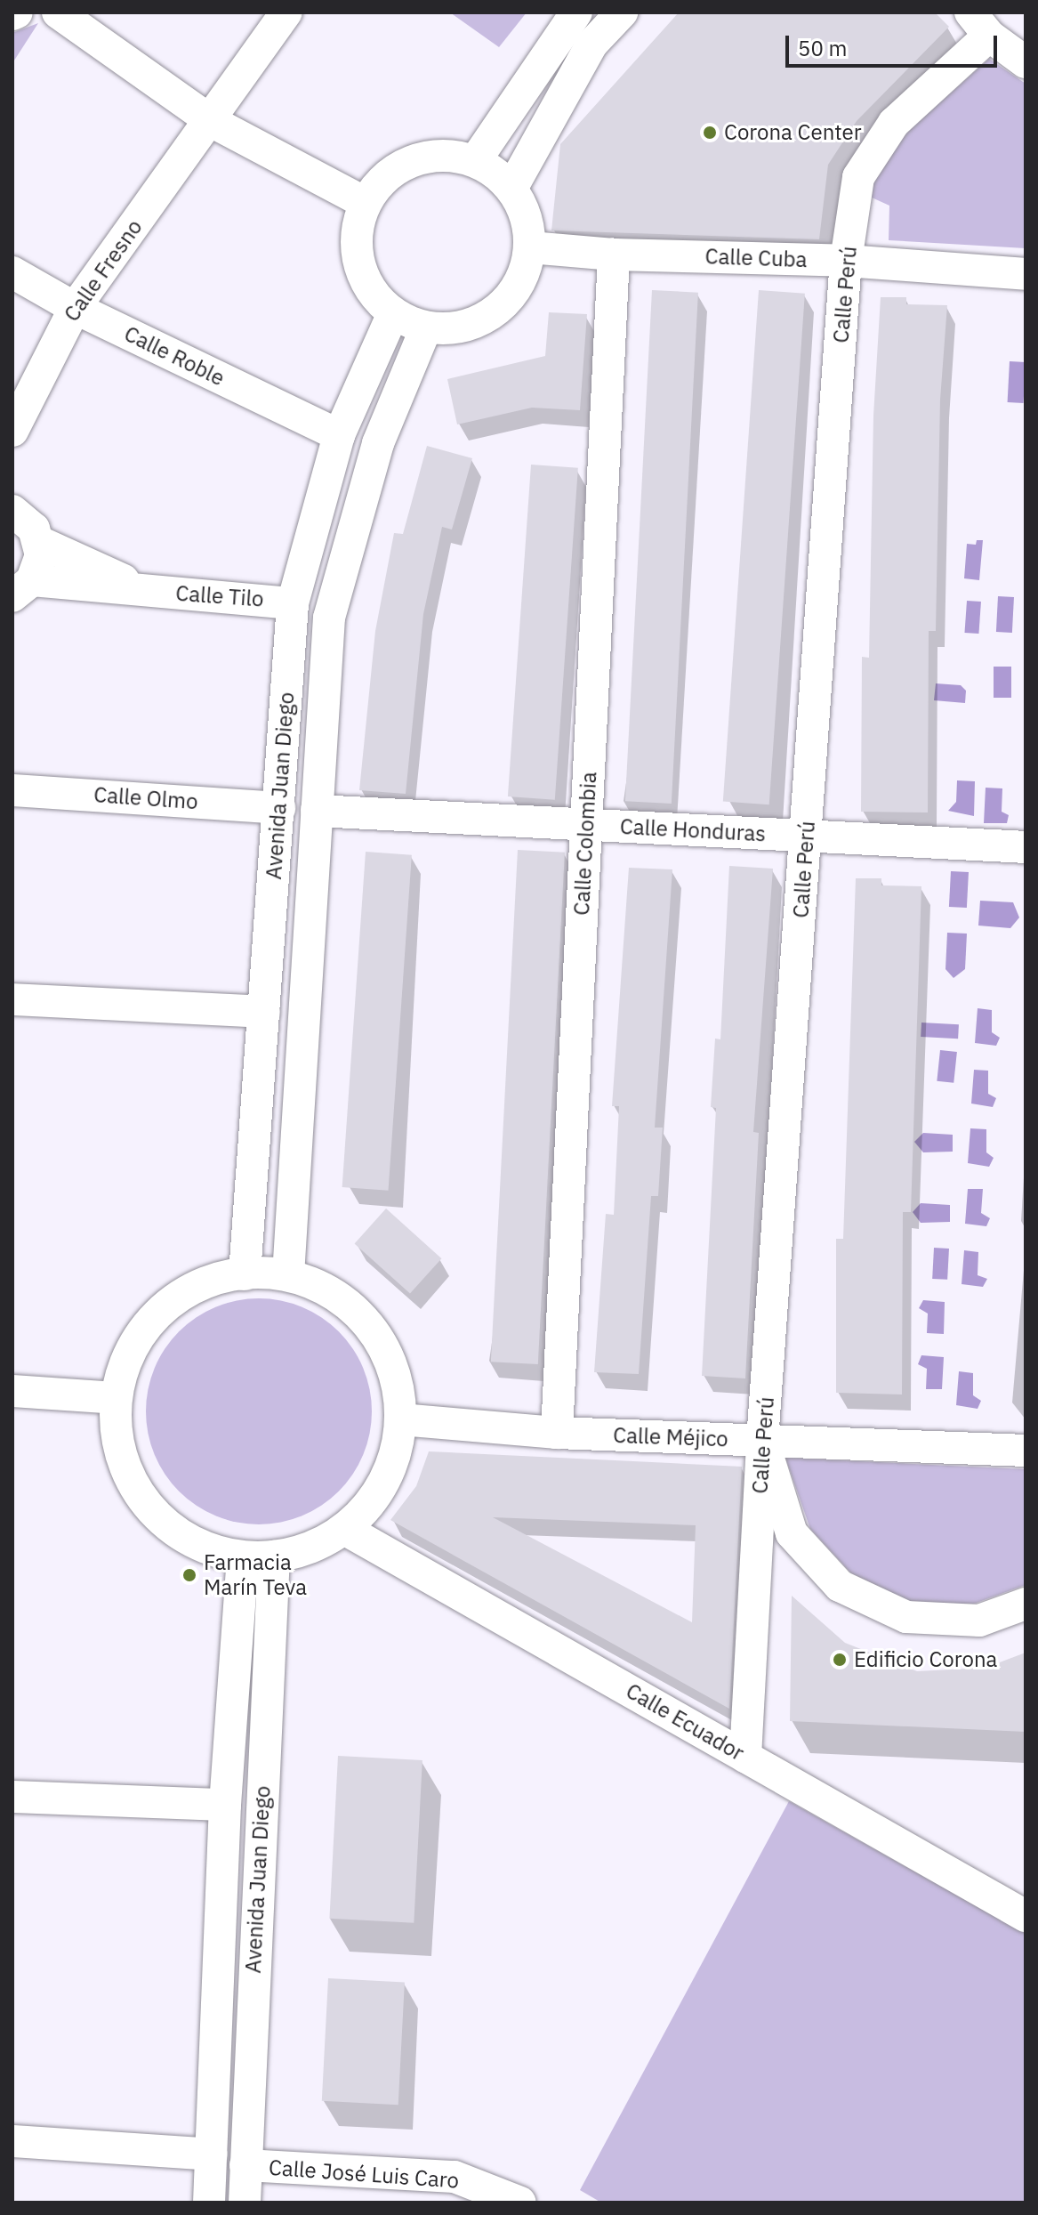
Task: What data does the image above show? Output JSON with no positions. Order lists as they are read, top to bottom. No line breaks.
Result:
{"streets":{"street":["Calle Cuba","Calle Fresno","Calle Perú","Calle Roble","Calle Tilo","Avenida Juan Diego","Calle Olmo","Calle Honduras","Calle Colombia","Calle Méjico","Calle Ecuador","Calle José Luis Caro"]},"crossings":[["Calle Cuba","Calle Perú"],["Calle Cuba","Avenida Juan Diego"],["Calle Cuba","Calle Colombia"],["Calle Fresno","Calle Roble"],["Calle Perú","Calle Honduras"],["Calle Perú","Calle Méjico"],["Calle Perú","Calle Ecuador"],["Calle Roble","Avenida Juan Diego"],["Calle Tilo","Avenida Juan Diego"],["Avenida Juan Diego","Calle Olmo"],["Avenida Juan Diego","Calle Honduras"],["Avenida Juan Diego","Calle José Luis Caro"],["Calle Honduras","Calle Colombia"],["Calle Colombia","Calle Méjico"]],"places":["Corona Center","Farmacia Marín Teva","Edificio Corona"],"scale_bar":"50 m"}
